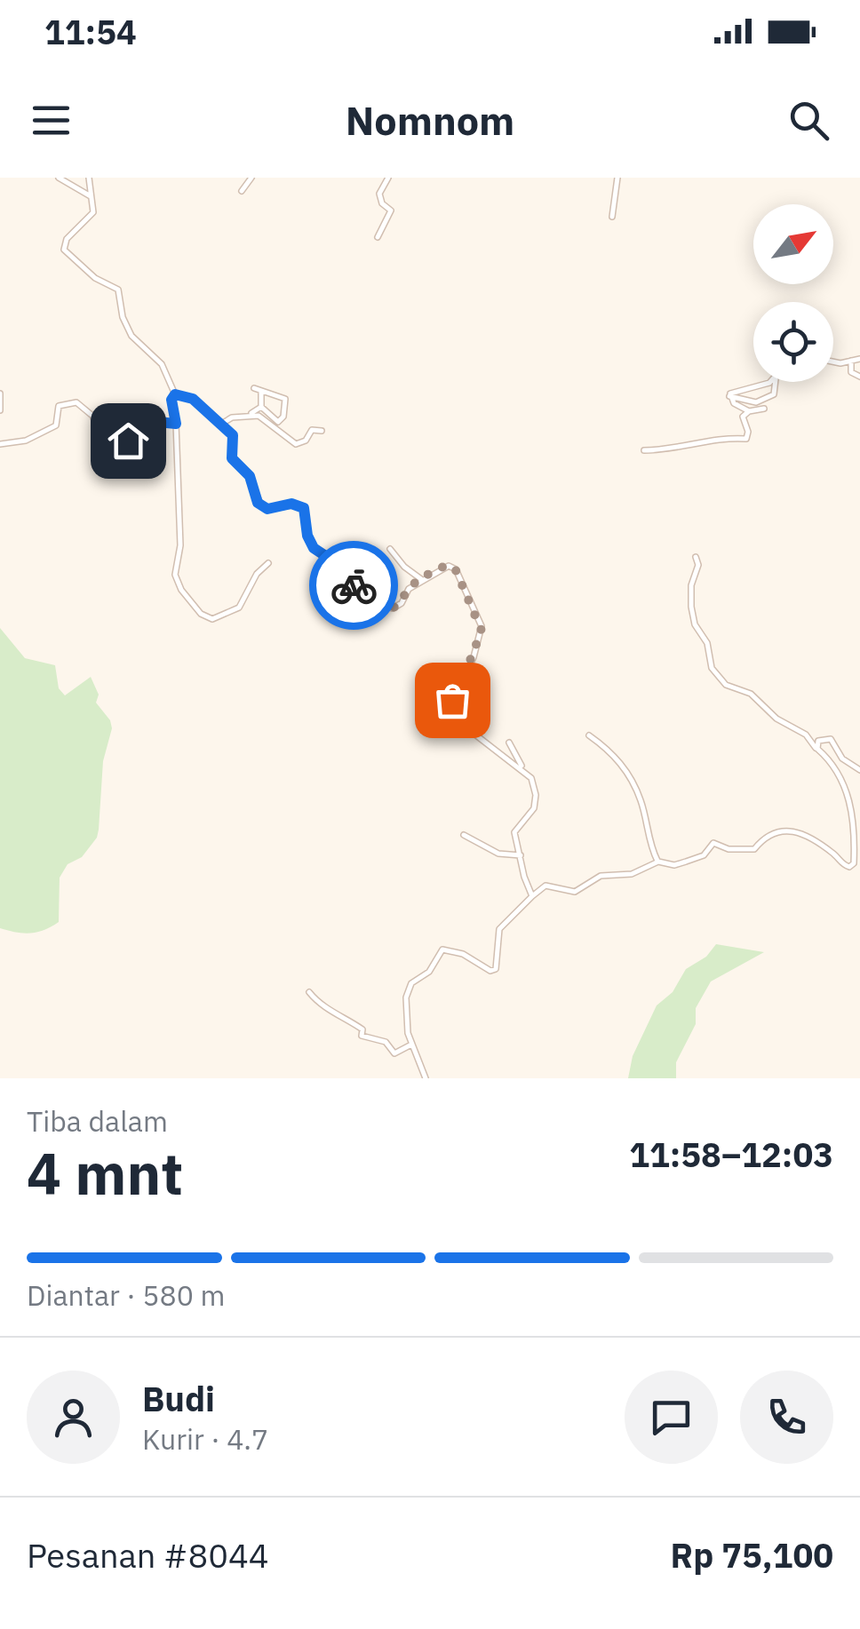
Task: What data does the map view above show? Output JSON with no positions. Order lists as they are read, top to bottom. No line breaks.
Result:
{"north":"top right","page":{"status":"11:54","header":"Nomnom","heading":["4 mnt","Tiba dalam","11:58–12:03"],"panel":["Budi","Kurir · 4.7","Pesanan #8044","Rp 75,100"],"bar":"Diantar · 580 m"}}
